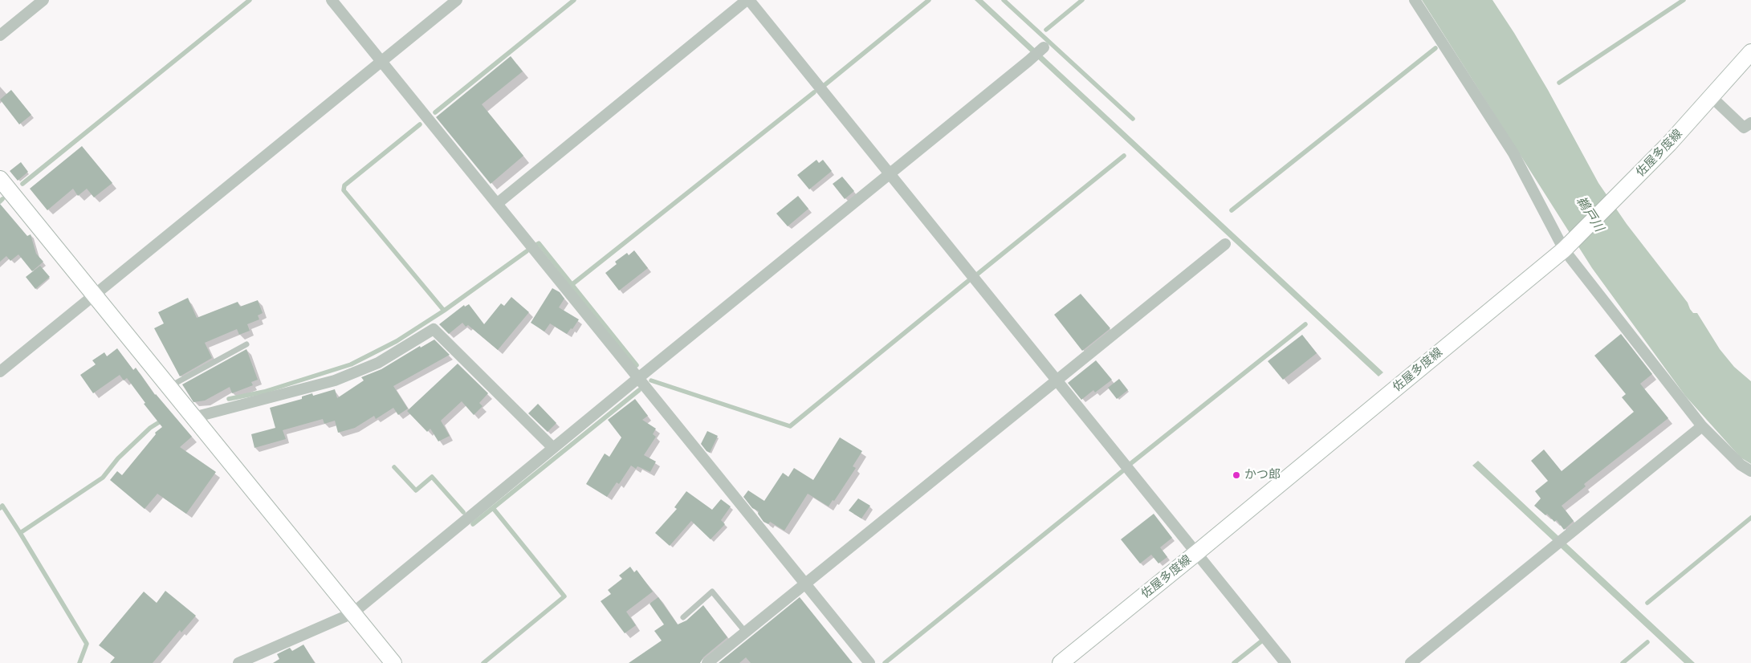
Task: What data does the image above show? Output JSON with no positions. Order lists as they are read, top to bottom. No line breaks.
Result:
{"streets":{"main road":["佐屋多度線"]},"water":["鵜戸川"],"places":["かつ郎"]}
